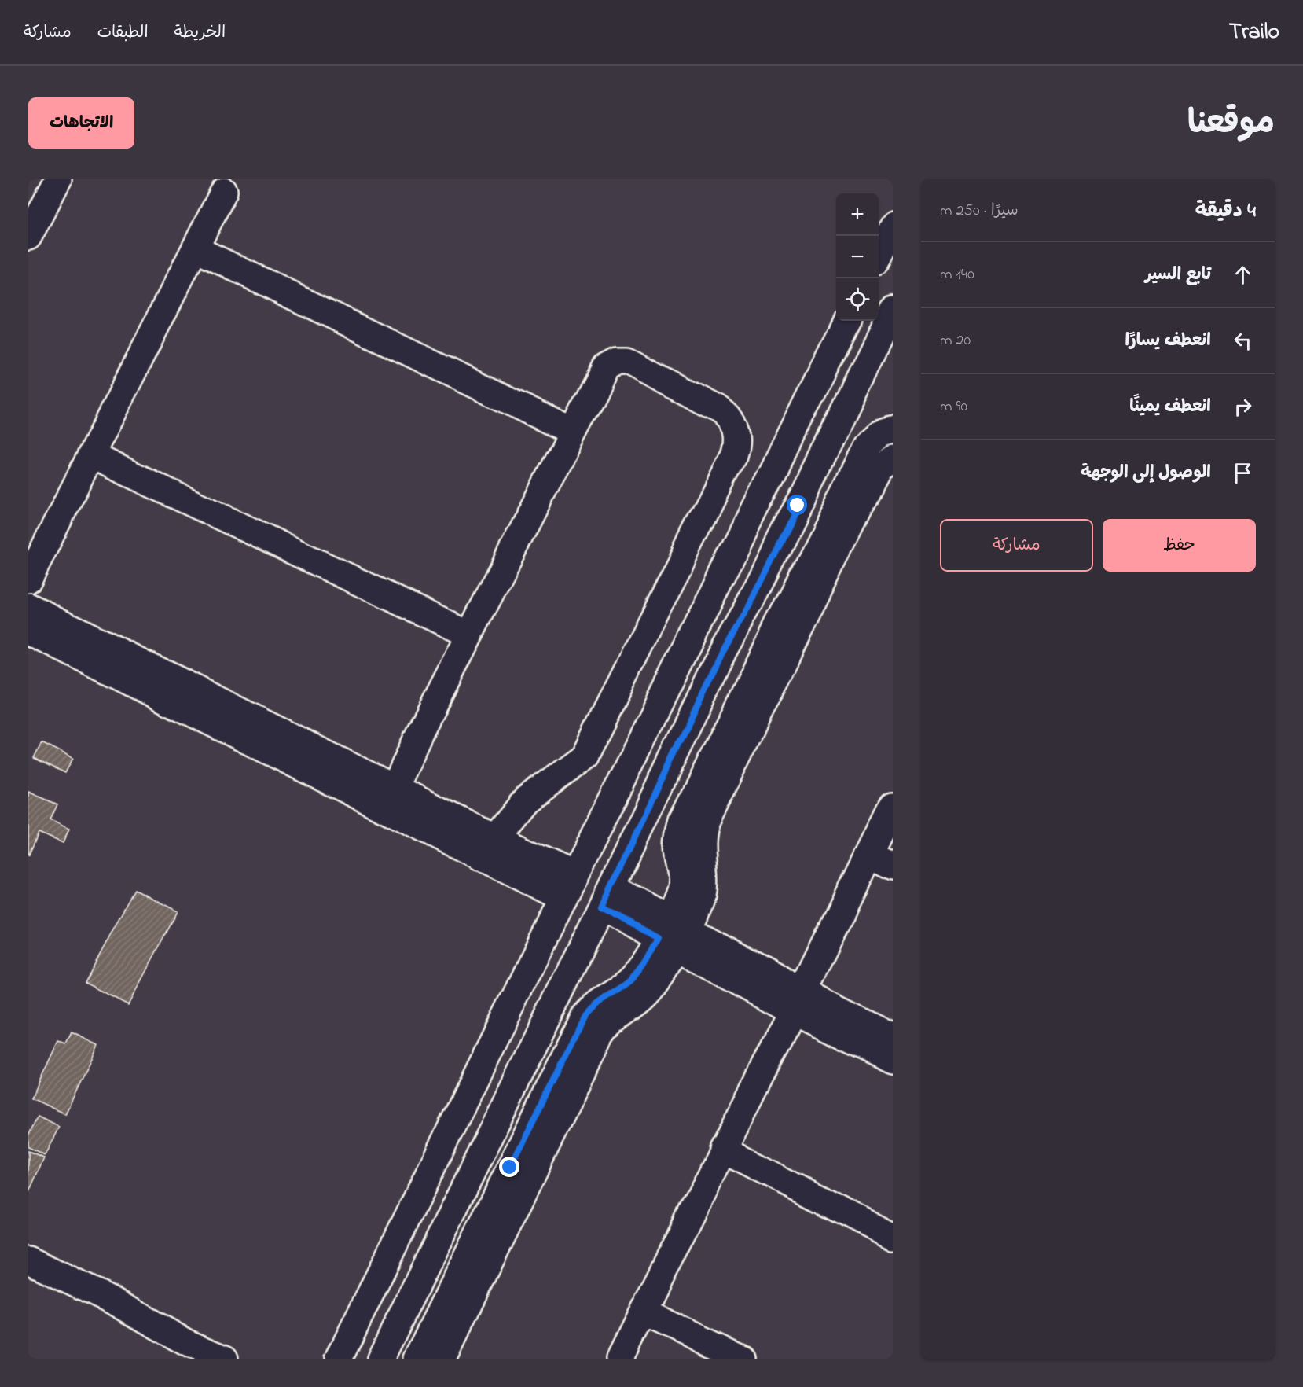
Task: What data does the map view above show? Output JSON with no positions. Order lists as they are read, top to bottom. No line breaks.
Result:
{"page":{"header":"Trailo","nav":["الخريطة","الطبقات","مشاركة"],"title":"موقعنا","buttons":["الاتجاهات",["حفظ","مشاركة"]],"heading":["4 دقيقة","سيرًا · 250 m"],"map_buttons":["+","−"],"list":[["تابع السير","140 m"],["انعطف يسارًا","20 m"],["انعطف يمينًا","90 m"],"الوصول إلى الوجهة"]}}
